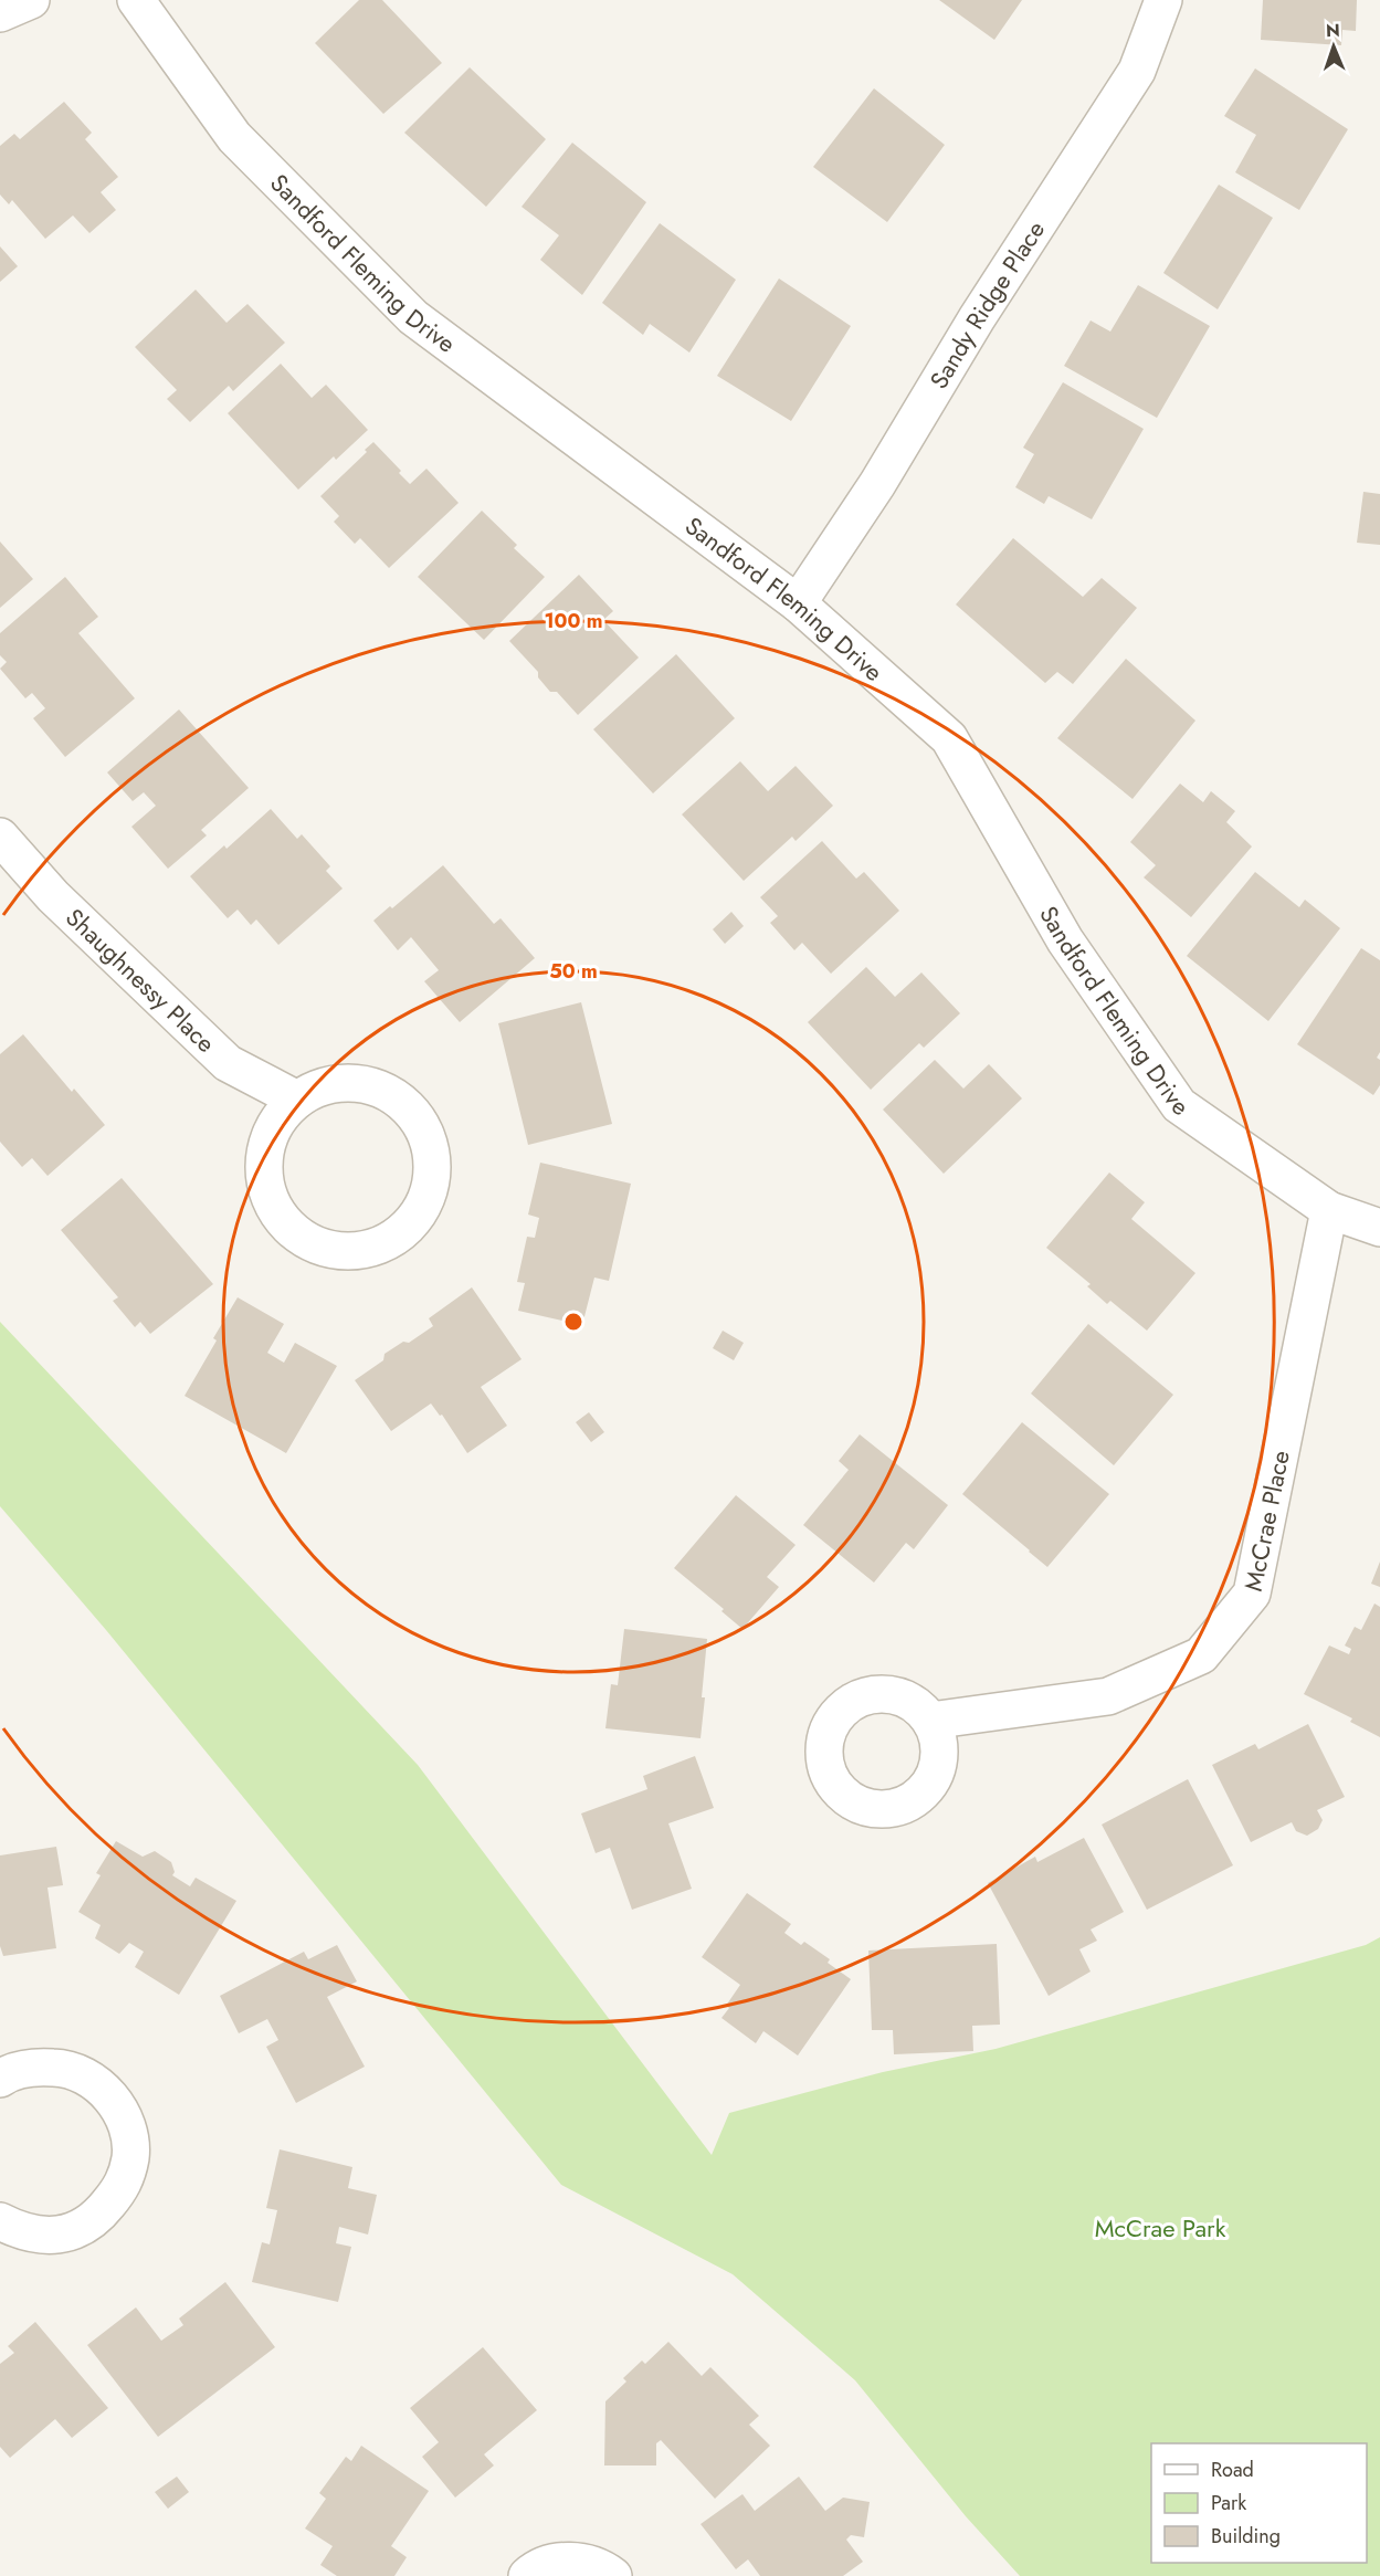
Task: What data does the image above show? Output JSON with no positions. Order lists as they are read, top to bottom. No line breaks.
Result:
{"streets":{"street":["Sandford Fleming Drive","Sandy Ridge Place","Shaughnessy Place","McCrae Place"]},"crossings":[["Sandford Fleming Drive","Sandy Ridge Place"],["Sandford Fleming Drive","McCrae Place"]],"parks":["McCrae Park"],"legend":["Road","Park","Building"],"north":"top","rings":["100 m","50 m"]}
